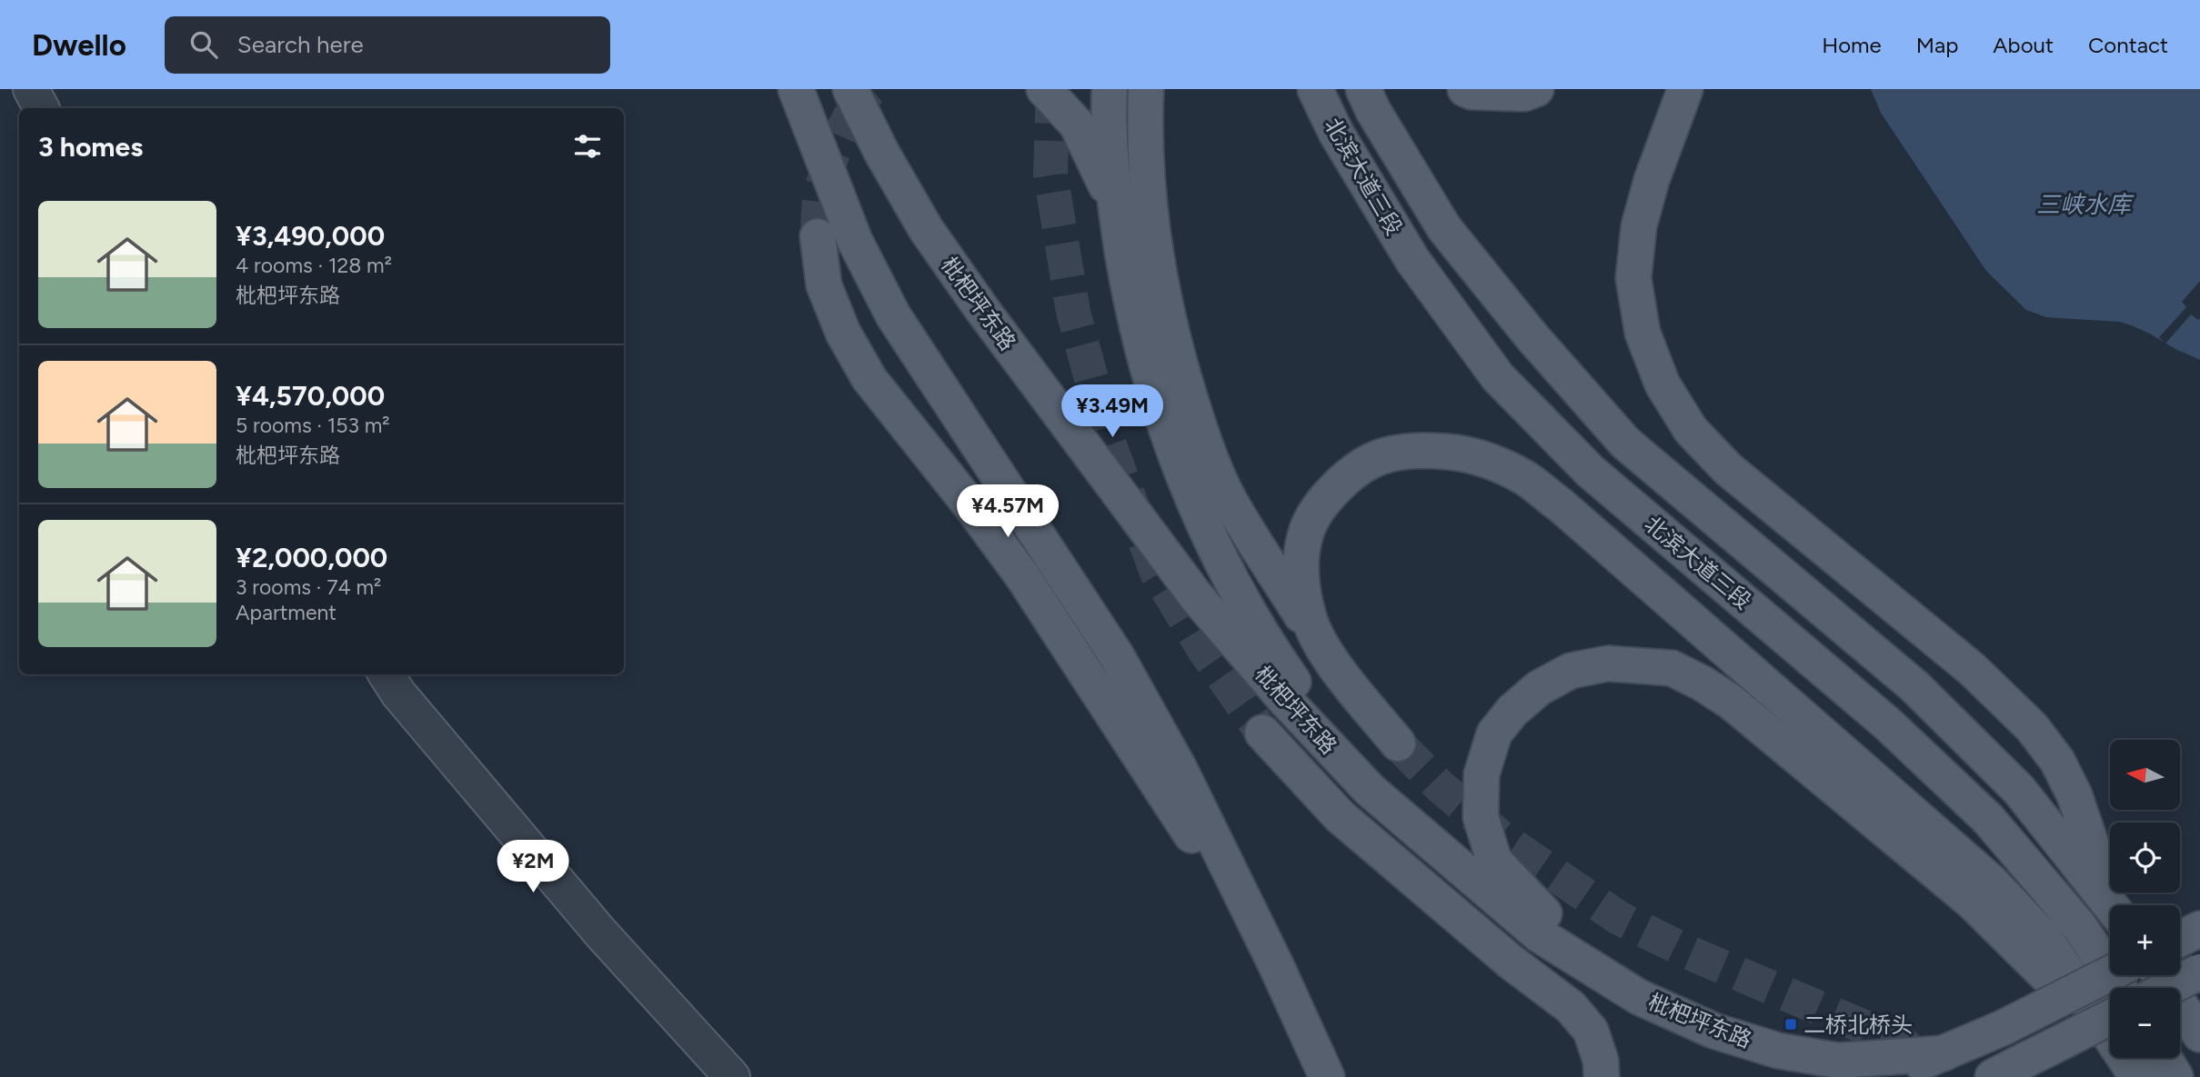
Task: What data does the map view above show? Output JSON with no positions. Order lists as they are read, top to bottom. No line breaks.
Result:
{"streets":{"main road":["北滨大道三段","枇杷坪东路"]},"water":["三峡水库"],"places":{"transit":["二桥北桥头"]},"north":"left","page":{"header":"Dwello","search":"Search here","nav":["Home","Map","About","Contact"],"heading":"3 homes","list":[{"name":"¥3,490,000","note":"4 rooms · 128 m² · 枇杷坪东路"},{"name":"¥4,570,000","note":"5 rooms · 153 m² · 枇杷坪东路"},{"name":"¥2,000,000","note":"3 rooms · 74 m² · Apartment"}],"price":["¥3.49M","¥4.57M","¥2M"],"map_buttons":["+","−"]}}
